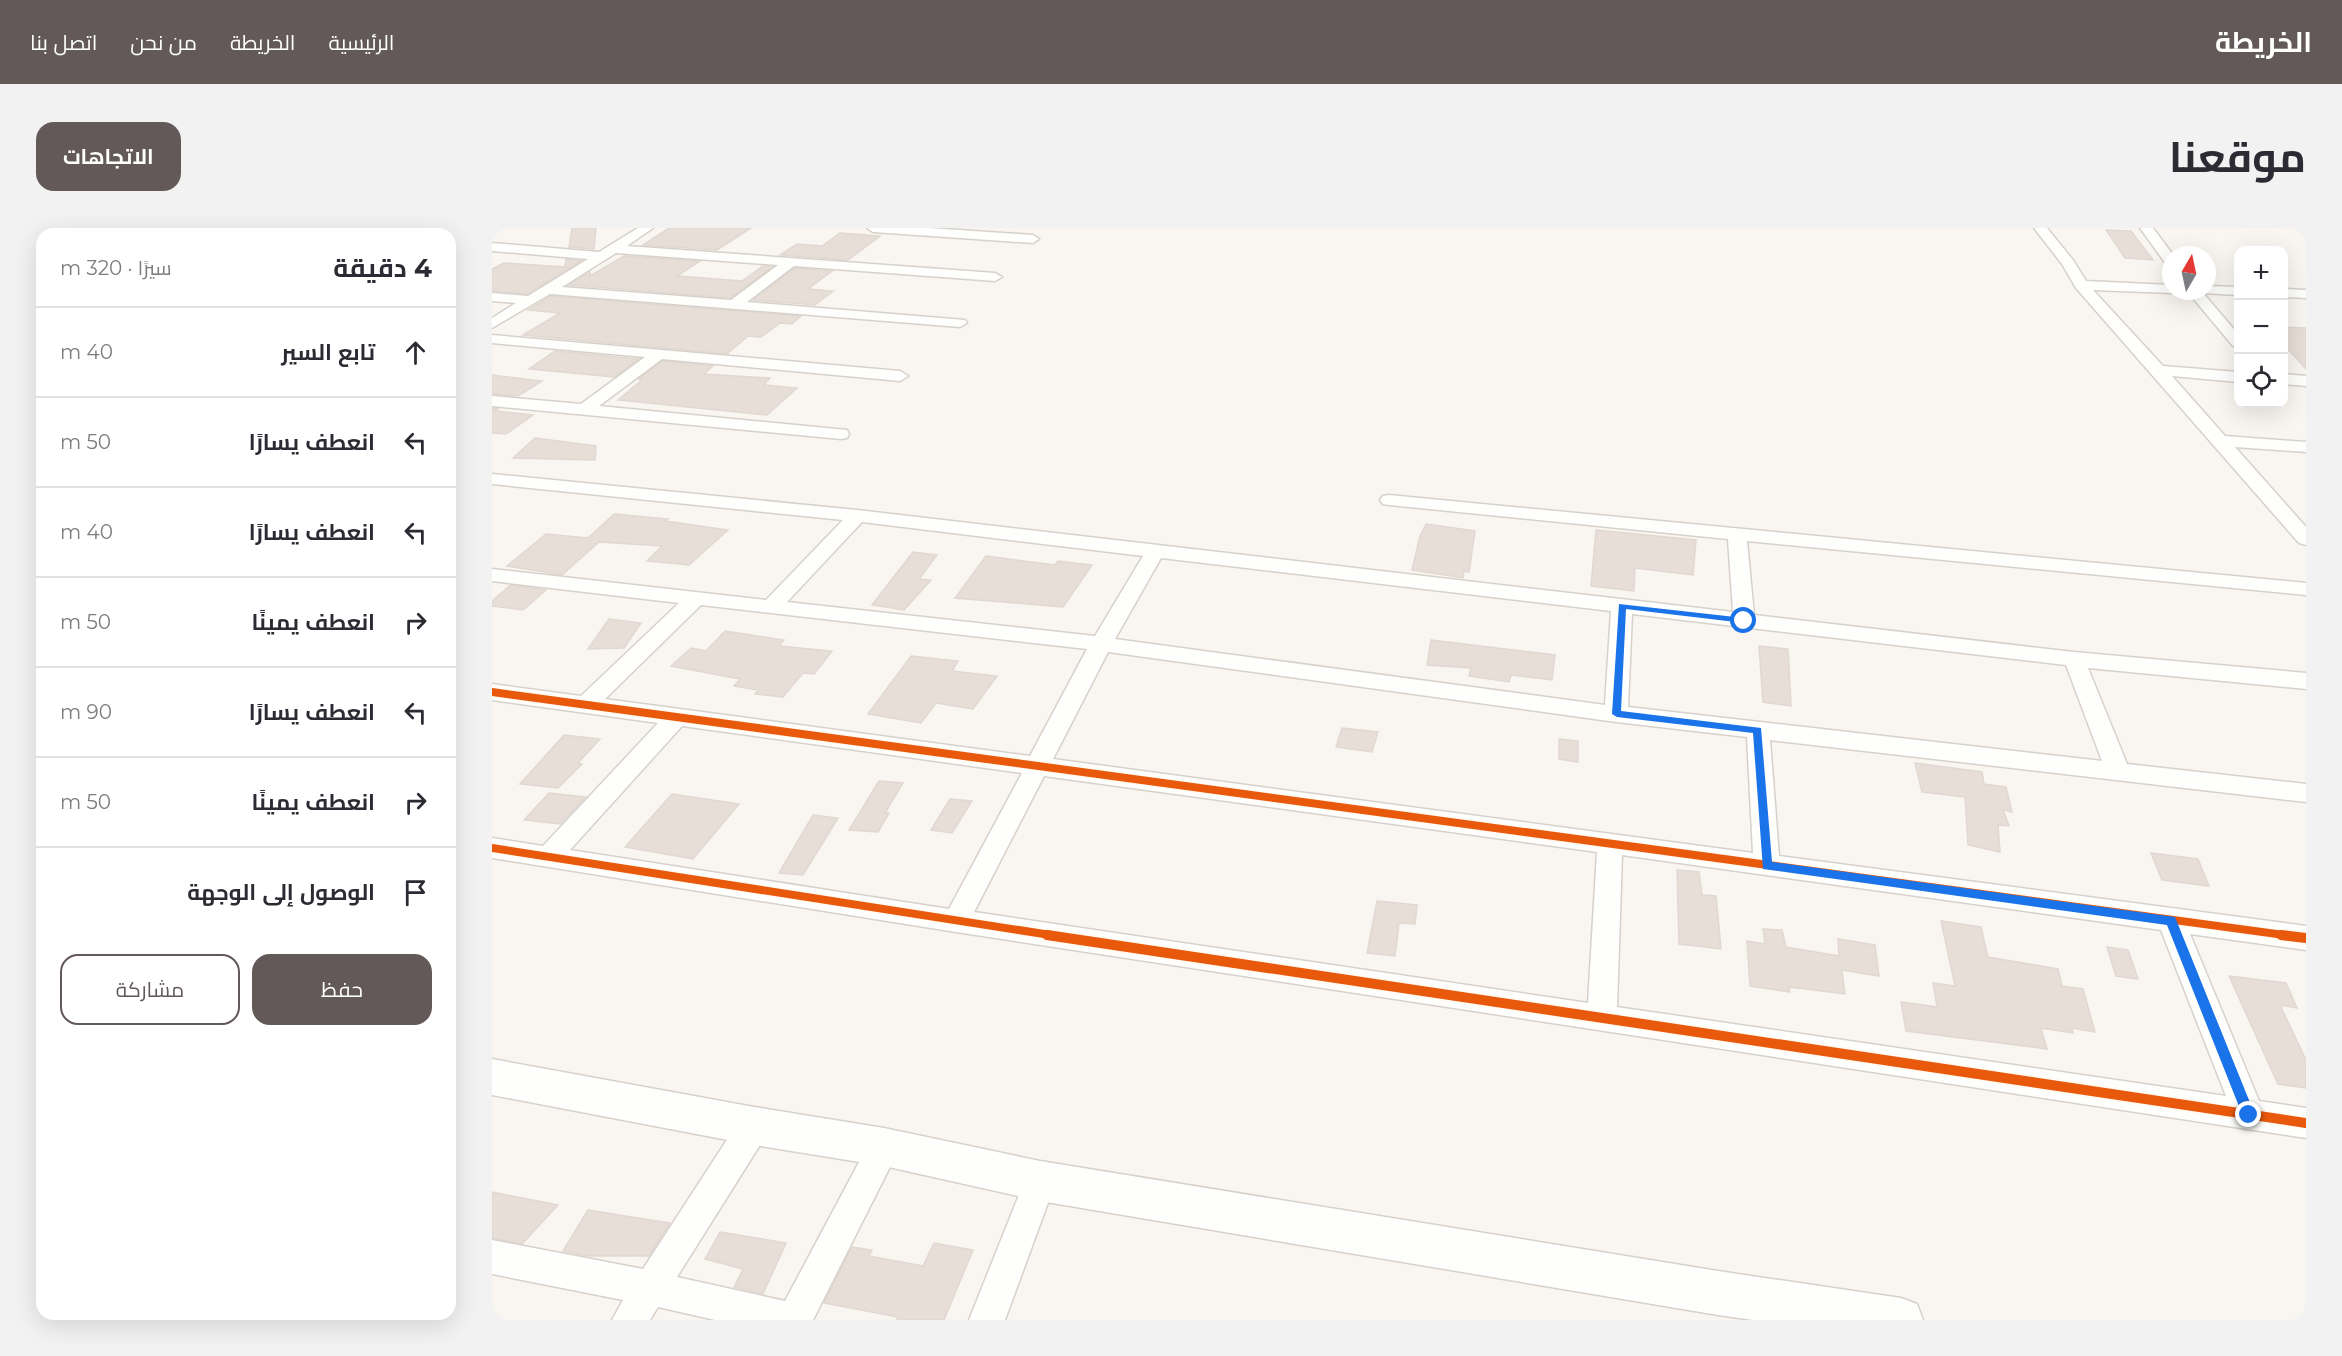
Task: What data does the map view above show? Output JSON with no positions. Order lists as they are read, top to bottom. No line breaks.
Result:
{"north":"top","page":{"header":"الخريطة","nav":["الرئيسية","الخريطة","من نحن","اتصل بنا"],"title":"موقعنا","buttons":["الاتجاهات",["حفظ","مشاركة"]],"heading":["4 دقيقة","سيرًا · 320 m"],"map_buttons":["+","−"],"list":[["تابع السير","40 m"],["انعطف يسارًا","50 m"],["انعطف يسارًا","40 m"],["انعطف يمينًا","50 m"],["انعطف يسارًا","90 m"],["انعطف يمينًا","50 m"],"الوصول إلى الوجهة"]}}
